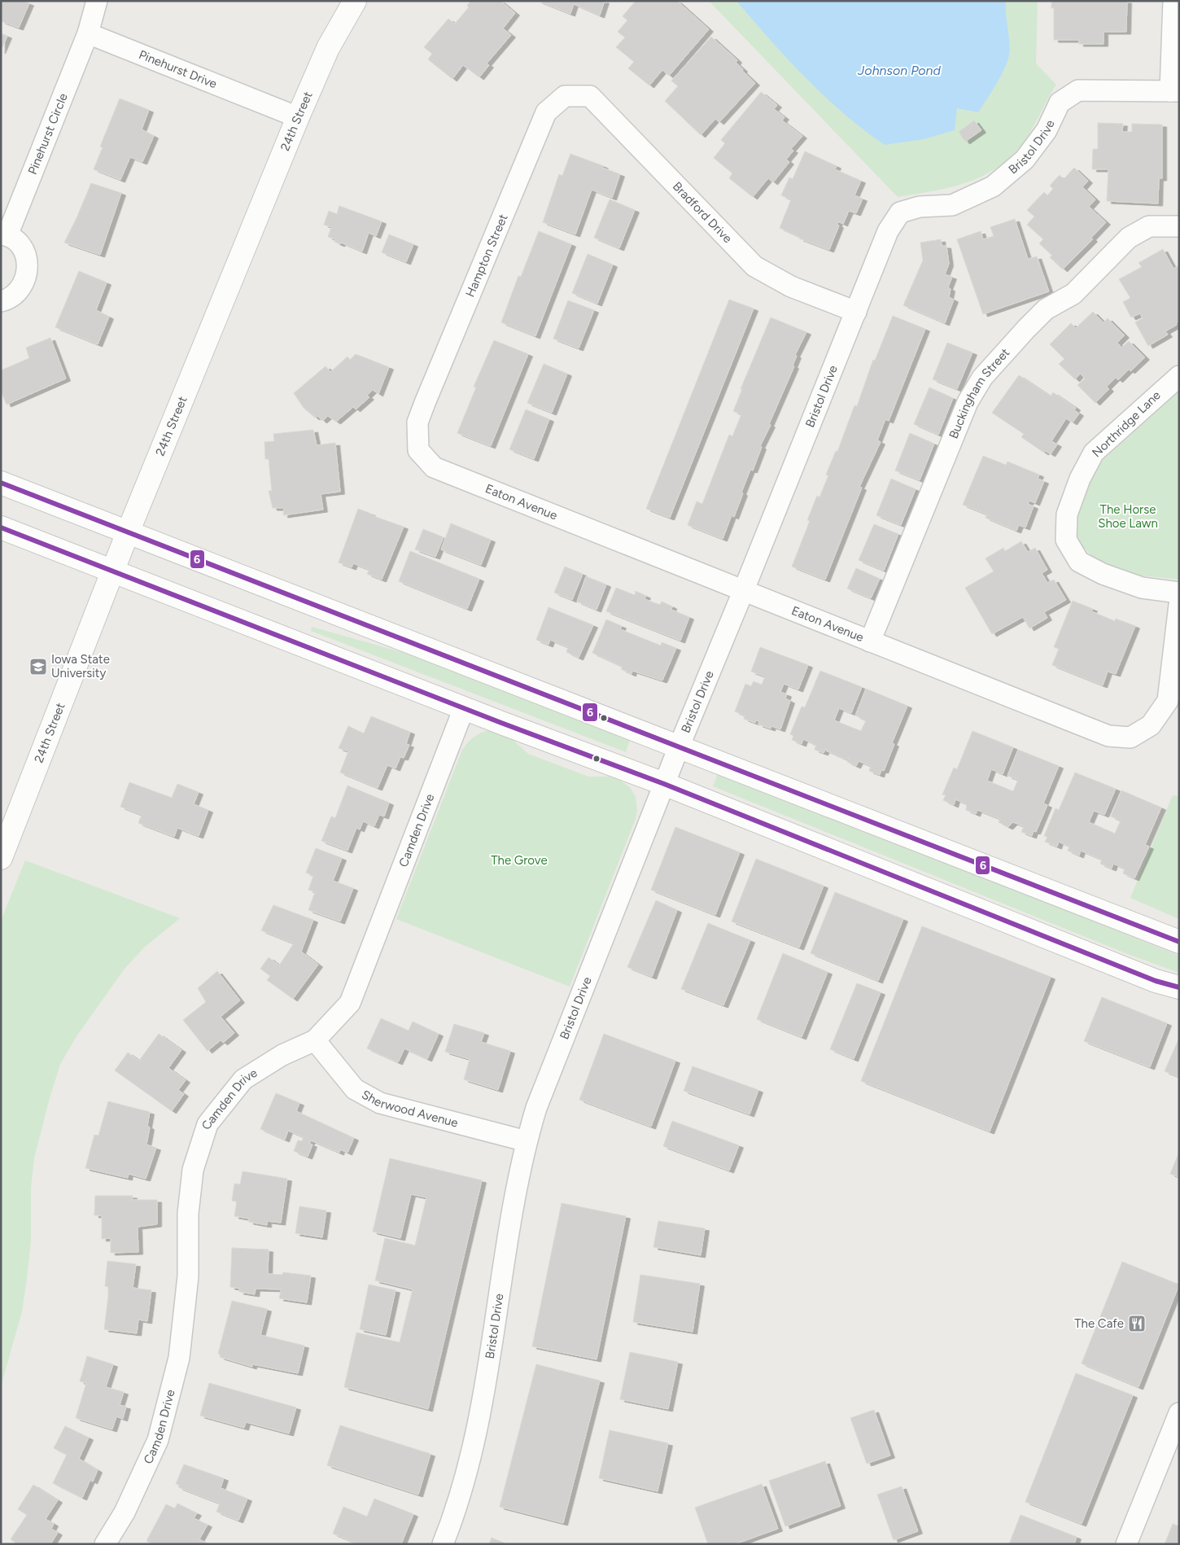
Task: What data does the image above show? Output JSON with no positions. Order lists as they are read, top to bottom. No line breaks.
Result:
{"streets":{"main road":["24th Street"],"street":["Pinehurst Drive","Pinehurst Circle","Bristol Drive","Bradford Drive","Hampton Street","Buckingham Street","Northridge Lane","Eaton Avenue","Camden Drive","Sherwood Avenue"]},"crossings":[["Pinehurst Drive","24th Street"],["Pinehurst Drive","Pinehurst Circle"],["Bristol Drive","Bradford Drive"],["Bristol Drive","Eaton Avenue"],["Bristol Drive","Sherwood Avenue"],["Bradford Drive","Hampton Street"],["Hampton Street","Eaton Avenue"],["Buckingham Street","Eaton Avenue"],["Camden Drive","Sherwood Avenue"]],"water":["Johnson Pond"],"parks":["The Horse Shoe Lawn","The Grove"],"places":{"school or university":["Iowa State University"],"restaurant":["The Cafe"]},"lines":["transit line 6"]}
